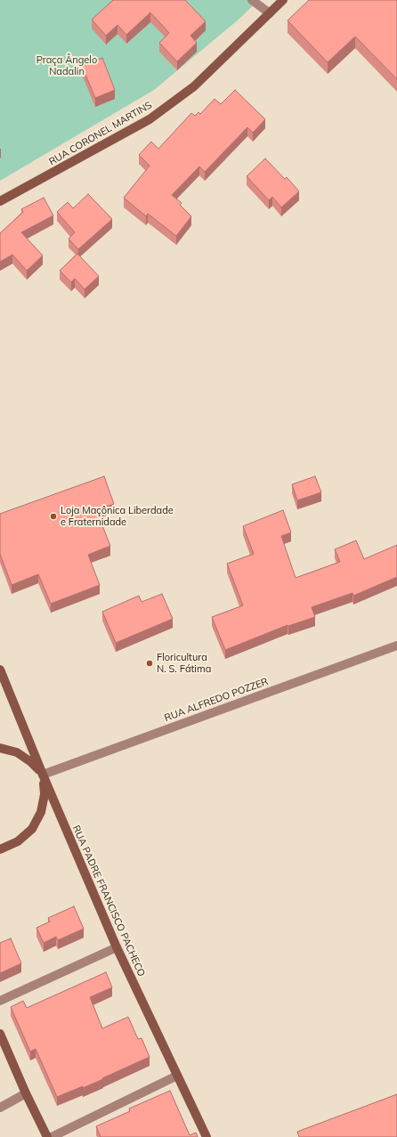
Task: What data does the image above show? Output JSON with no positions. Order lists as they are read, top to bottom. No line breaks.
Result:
{"streets":{"main road":["RUA CORONEL MARTINS","RUA PADRE FRANCISCO PACHECO"],"street":["RUA ALFREDO POZZER"]},"crossings":[["RUA ALFREDO POZZER","RUA PADRE FRANCISCO PACHECO"]],"parks":["Praça Ângelo Nadalin"],"places":["Loja Maçônica Liberdade e Fraternidade","Floricultura N. S. Fátima"]}
